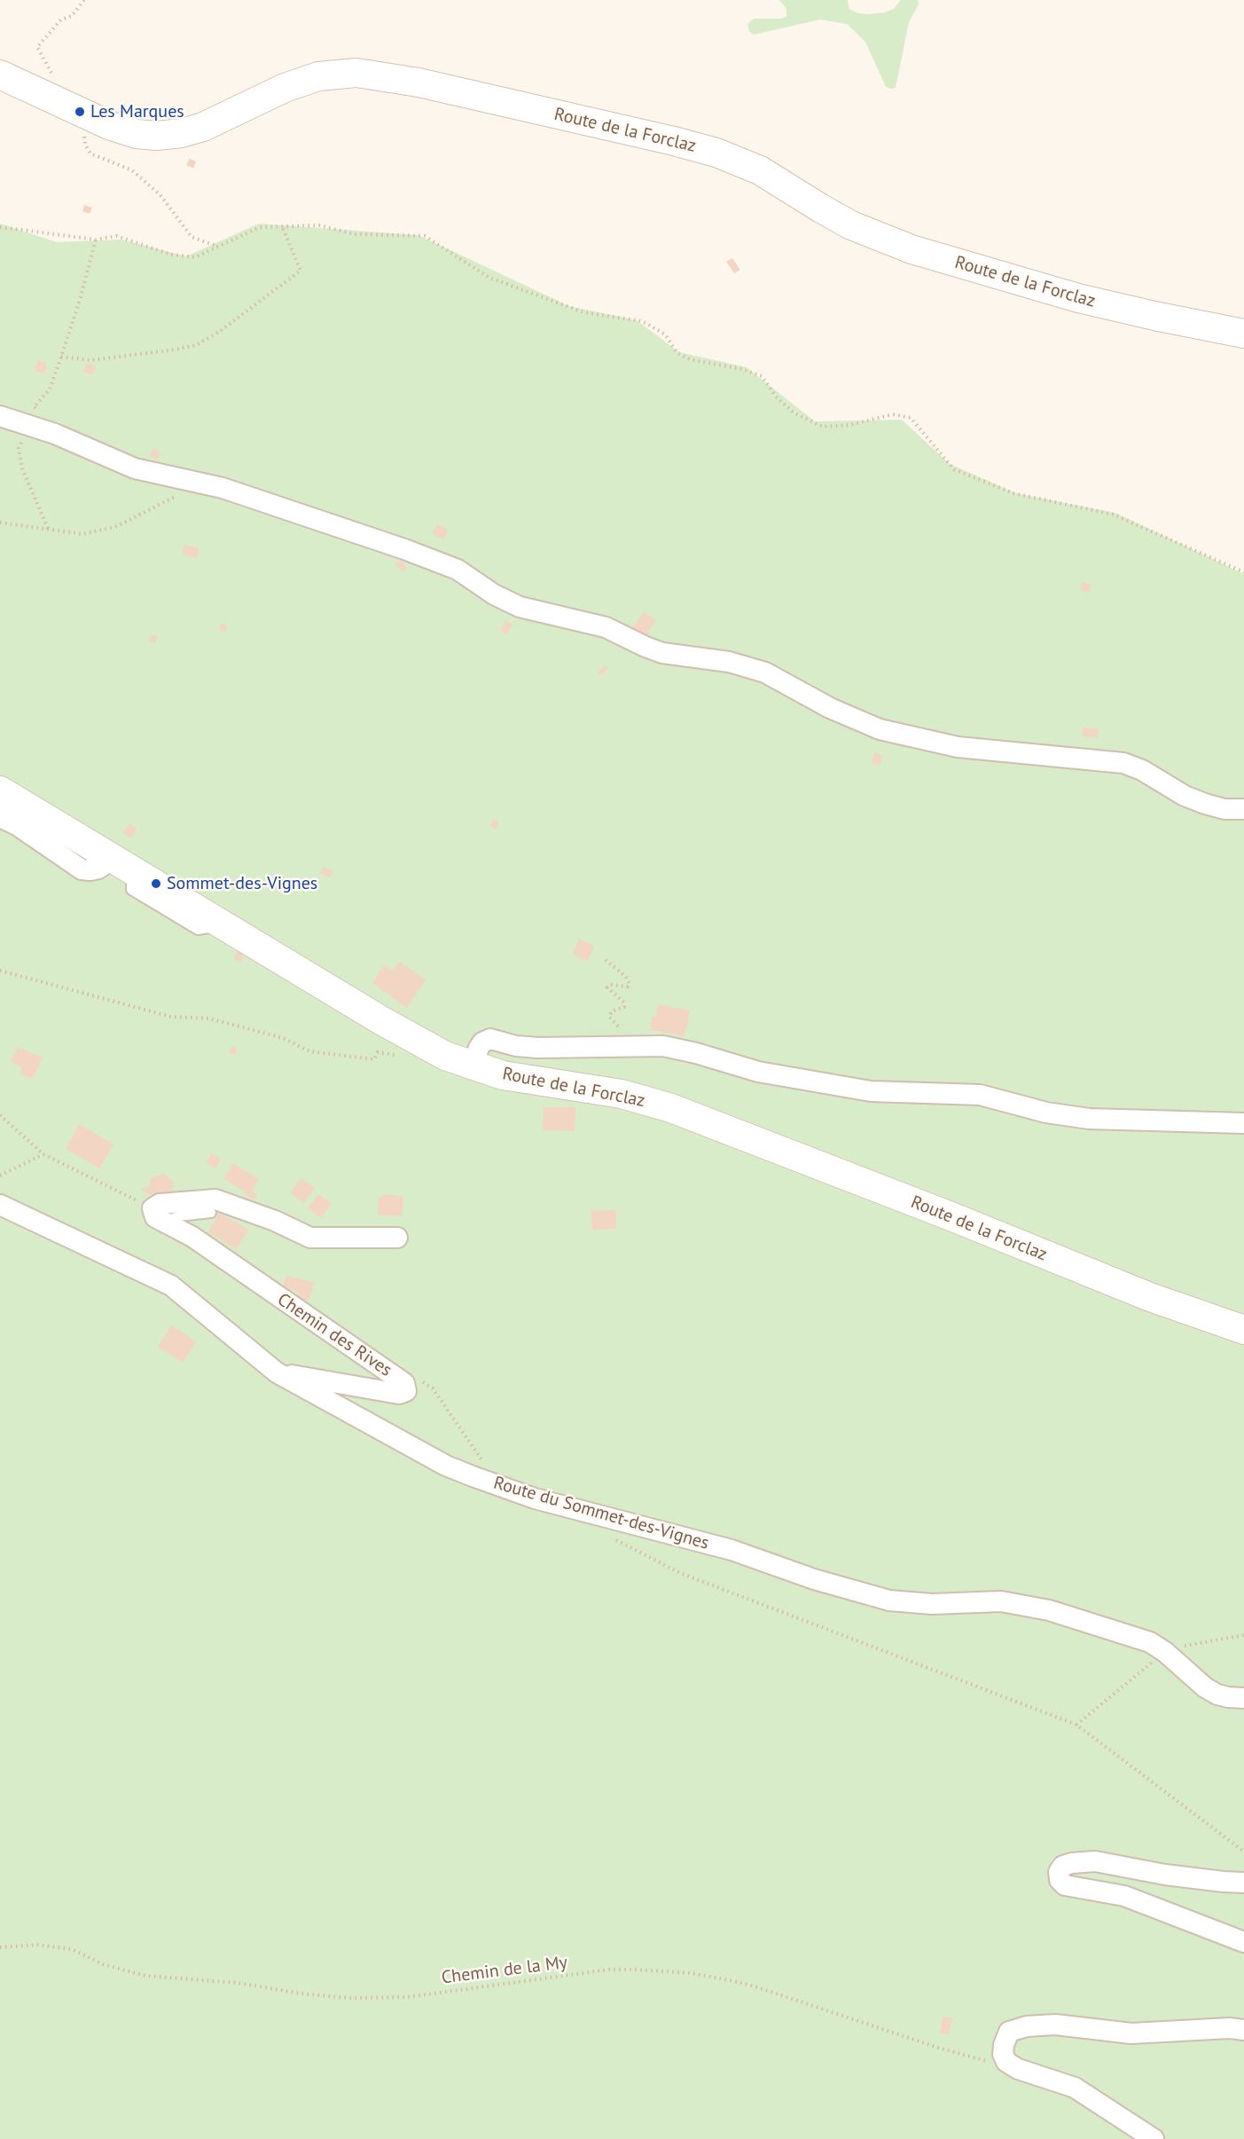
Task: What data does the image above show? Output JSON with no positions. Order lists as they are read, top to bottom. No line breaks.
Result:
{"streets":{"main road":["Route de la Forclaz"],"street":["Chemin des Rives","Route du Sommet-des-Vignes"],"path":["Chemin de la My"]},"crossings":[["Chemin des Rives","Route du Sommet-des-Vignes"]],"places":["Les Marques","Sommet-des-Vignes"]}
